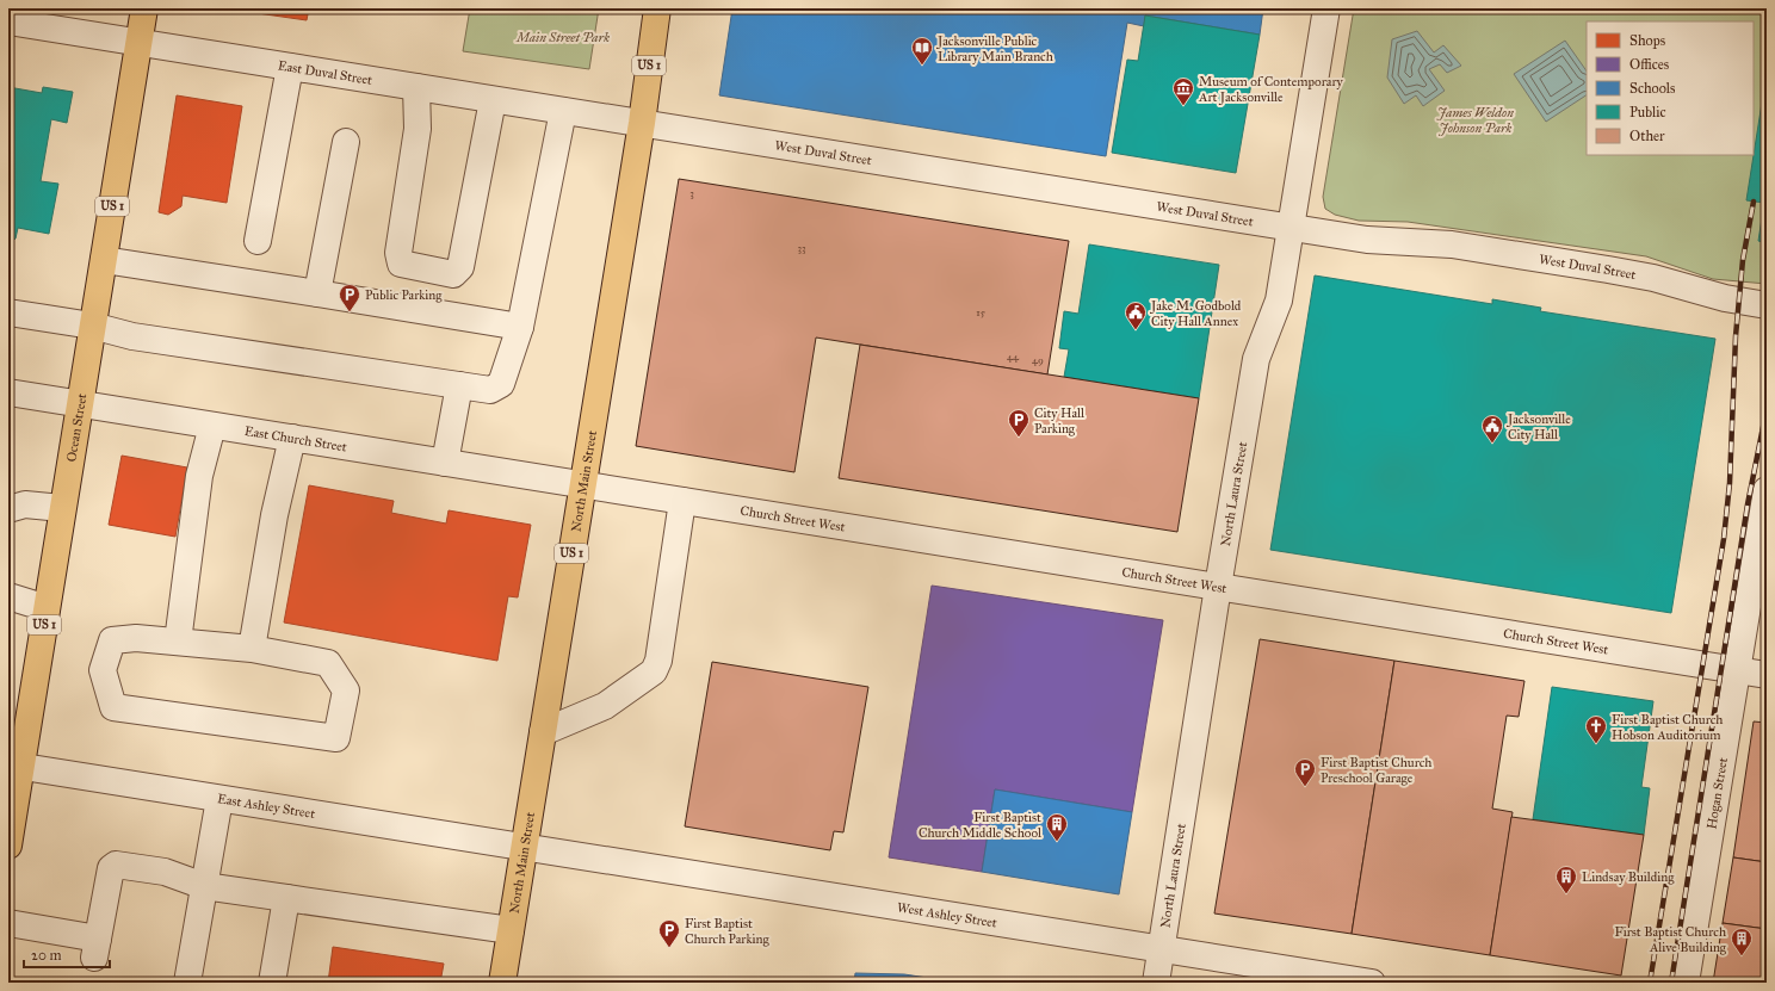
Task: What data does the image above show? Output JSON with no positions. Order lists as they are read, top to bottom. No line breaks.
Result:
{"streets":{"main road":["US 1","Ocean Street","North Main Street"],"street":["East Duval Street","West Duval Street","East Church Street","North Laura Street","Church Street West","Hogan Street","East Ashley Street","West Ashley Street"]},"crossings":[["East Duval Street","West Duval Street"],["East Duval Street","Ocean Street"],["East Duval Street","North Main Street"],["West Duval Street","North Main Street"],["West Duval Street","North Laura Street"],["Ocean Street","East Church Street"],["Ocean Street","East Ashley Street"],["East Church Street","North Main Street"],["East Church Street","Church Street West"],["North Main Street","Church Street West"],["North Main Street","East Ashley Street"],["North Main Street","West Ashley Street"],["North Laura Street","Church Street West"],["North Laura Street","West Ashley Street"],["Church Street West","Hogan Street"],["East Ashley Street","West Ashley Street"]],"parks":["Main Street Park","James Weldon Johnson Park"],"places":{"library":["Jacksonville Public Library Main Branch"],"museum":["Museum of Contemporary Art Jacksonville"],"parking":["Public Parking","City Hall Parking","First Baptist Church Preschool Garage","First Baptist Church Parking"],"public building":["Jake M. Godbold City Hall Annex","Jacksonville City Hall"],"church":["First Baptist Church Hobson Auditorium"],"building":["First Baptist Church Middle School","Lindsay Building","First Baptist Church Alive Building"]},"house_numbers":["3","33","15","44","49"],"legend":["Shops","Offices","Schools","Public","Other"],"scale_bar":"20 m"}
